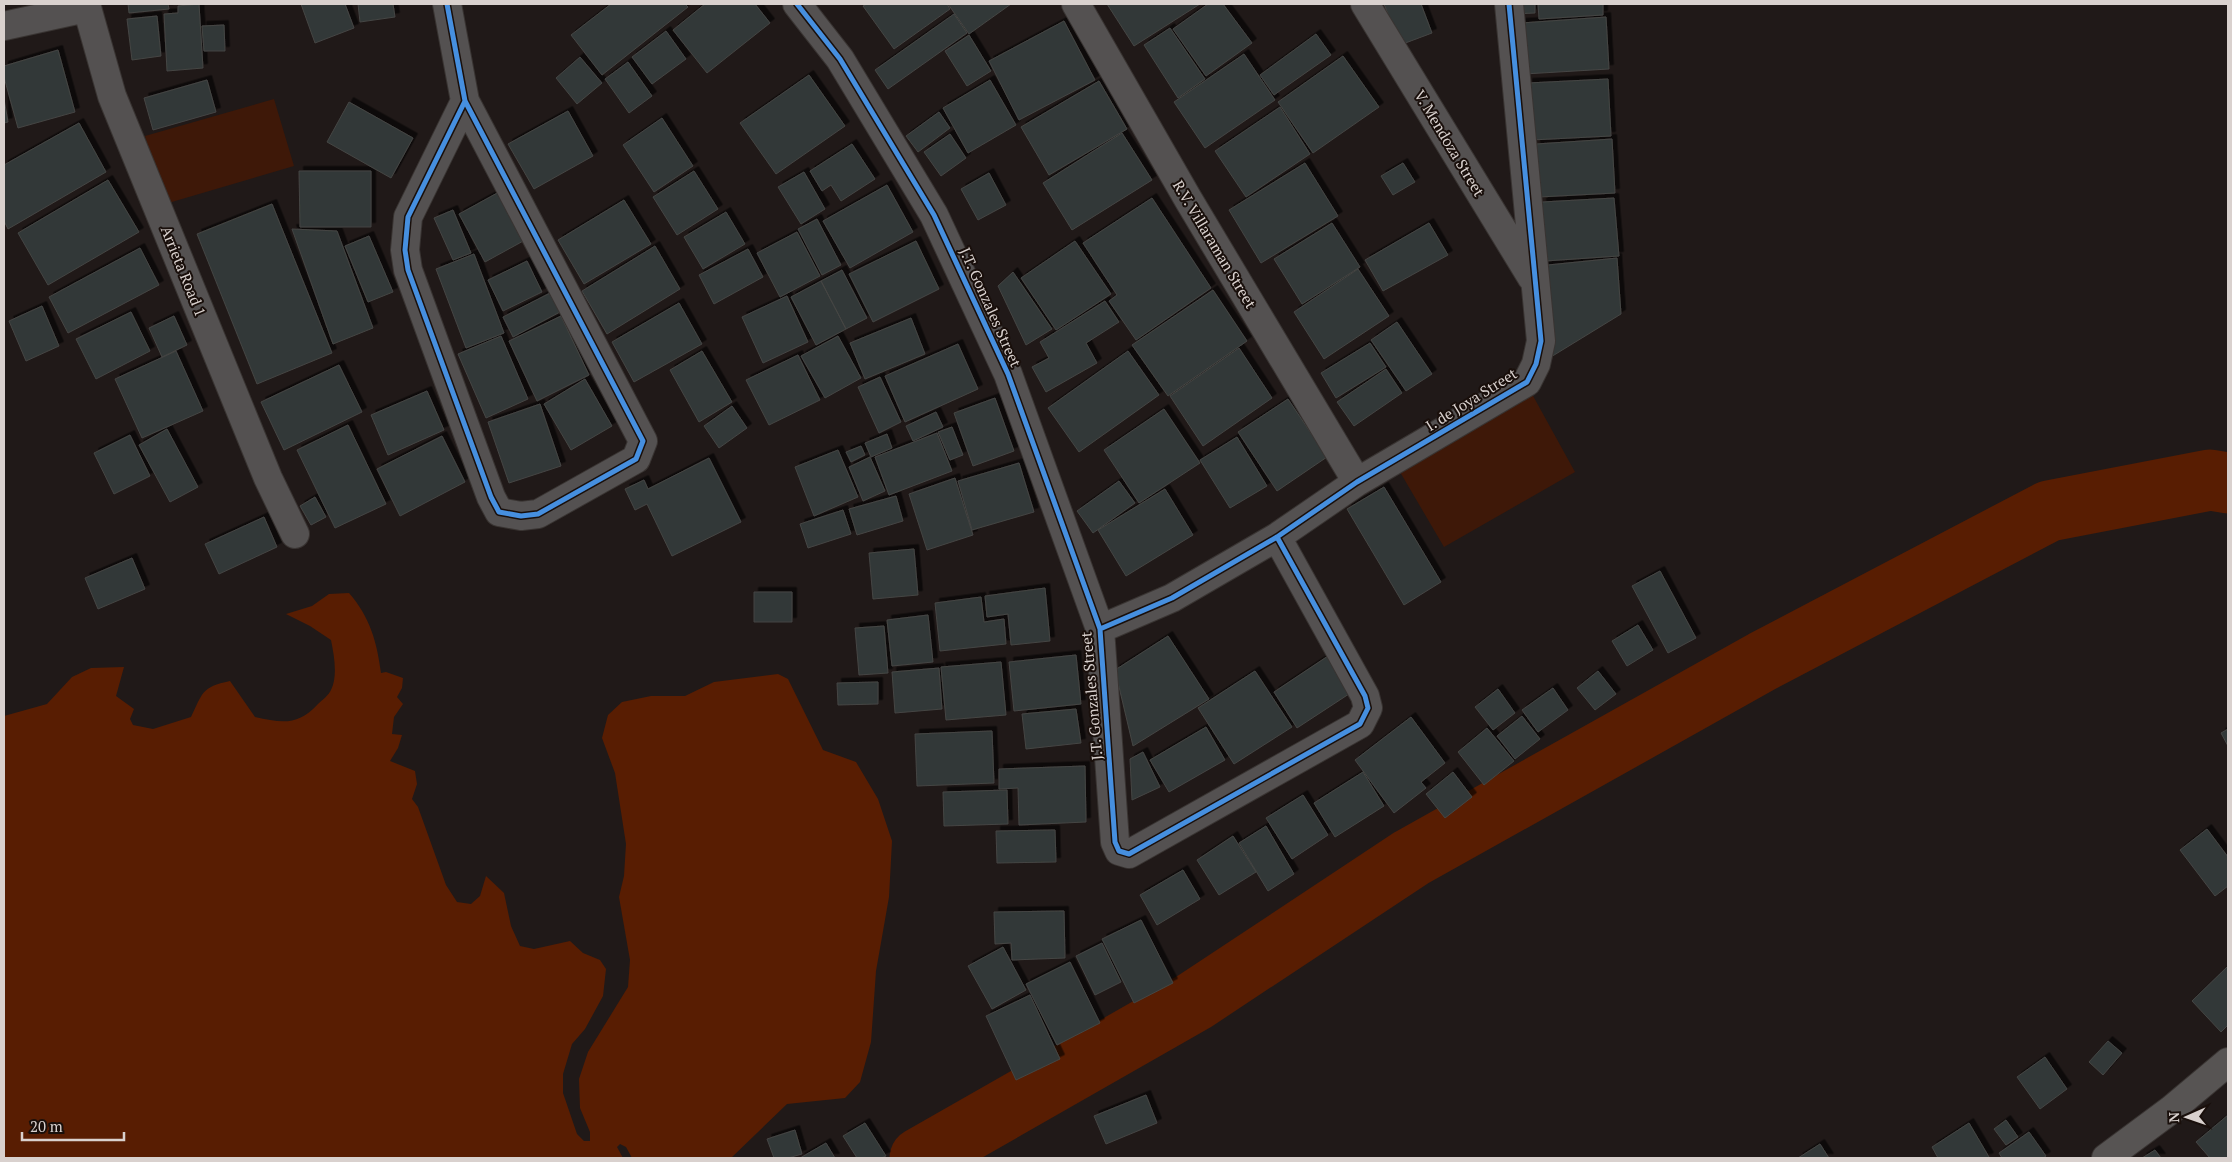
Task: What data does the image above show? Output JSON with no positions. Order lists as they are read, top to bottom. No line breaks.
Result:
{"streets":{"street":["V. Mendoza Street","R.V. Villaraman Street","Arrieta Road 1","J.T. Gonzales Street","I. de Joya Street"]},"crossings":[["V. Mendoza Street","I. de Joya Street"],["R.V. Villaraman Street","I. de Joya Street"],["J.T. Gonzales Street","I. de Joya Street"]],"scale_bar":"20 m","north":"left"}
